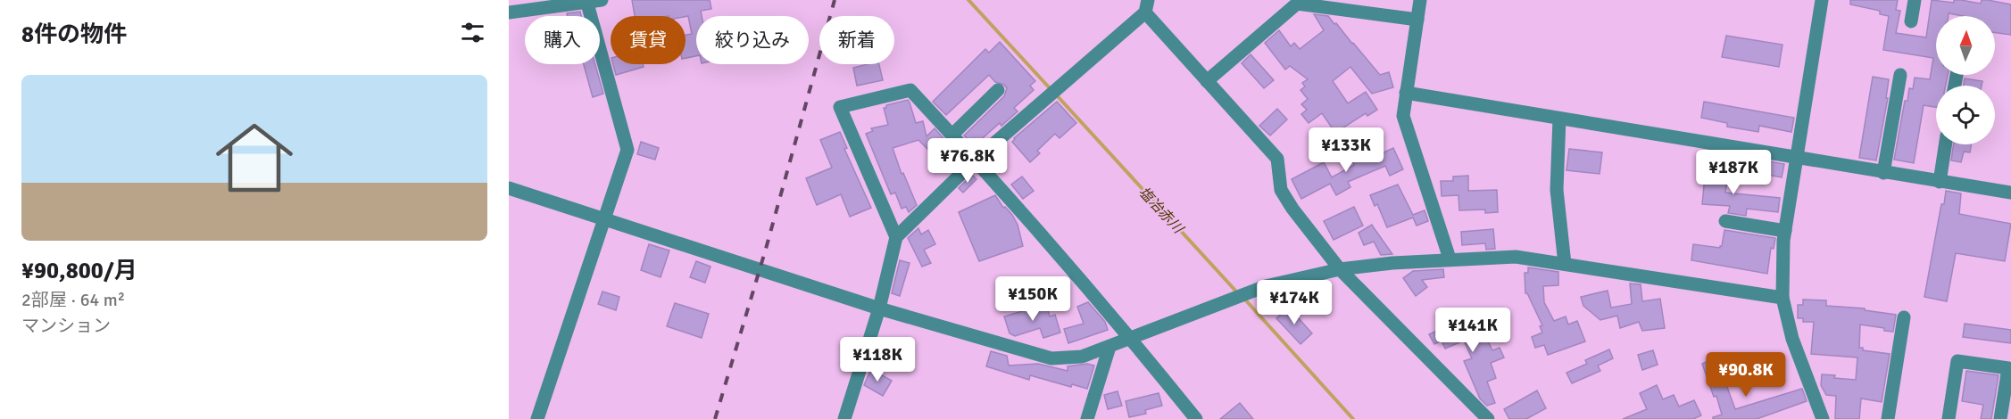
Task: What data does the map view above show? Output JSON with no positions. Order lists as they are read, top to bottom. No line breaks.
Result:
{"water":["塩冶赤川"],"north":"top","page":{"heading":"8件の物件","chip":["購入","賃貸","絞り込み","新着"],"list":[{"name":"¥90,800/月","note":"2部屋 · 64 m² · マンション"}],"price":["¥133K","¥76.8K","¥187K","¥150K","¥174K","¥141K","¥118K","¥90.8K"]}}
